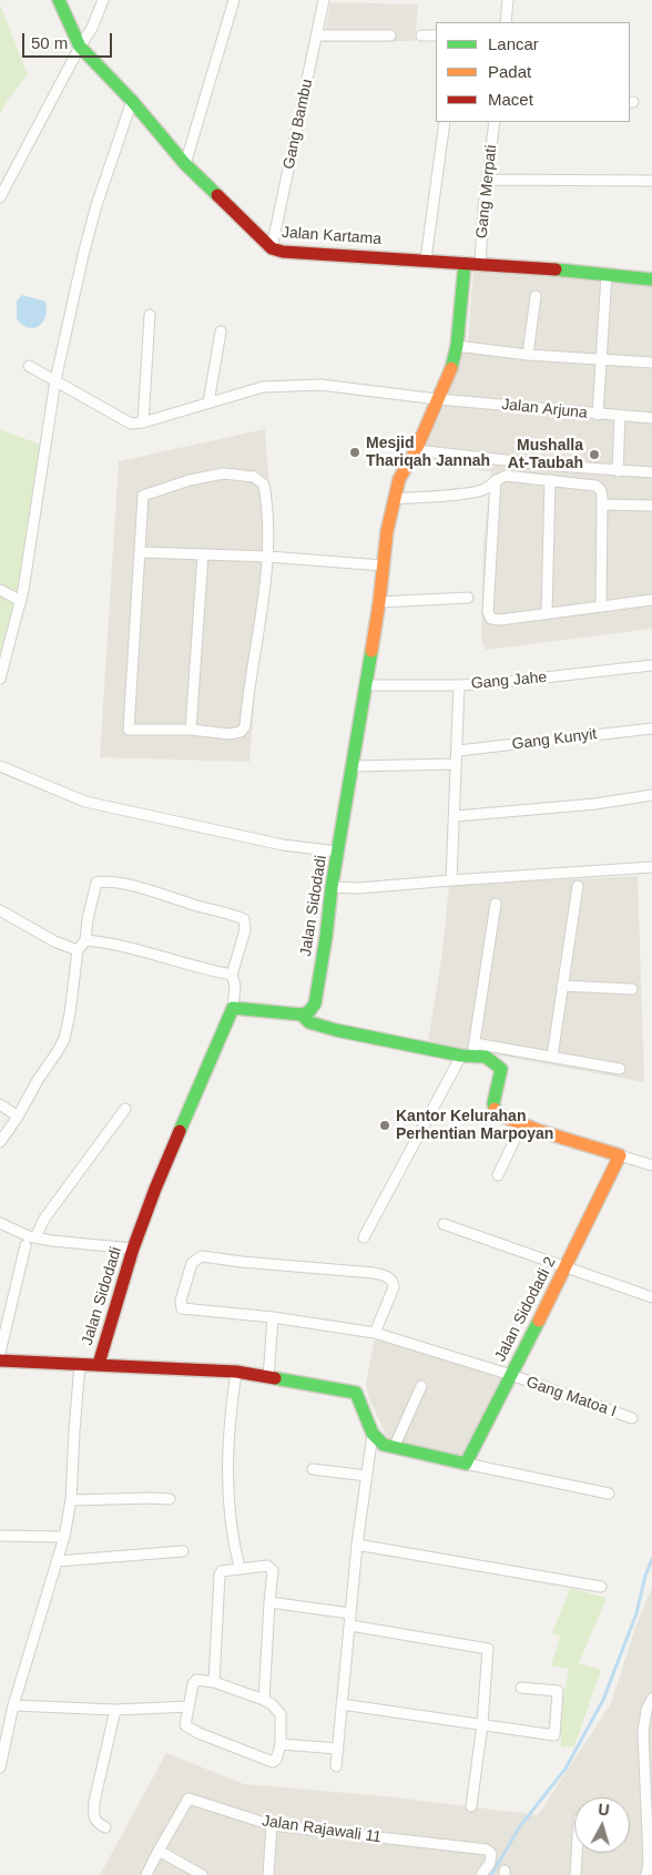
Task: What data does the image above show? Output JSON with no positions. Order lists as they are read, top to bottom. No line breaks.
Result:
{"streets":{"street":["Gang Bambu","Gang Merpati","Jalan Kartama","Jalan Arjuna","Gang Jahe","Gang Kunyit","Jalan Sidodadi","Jalan Sidodadi 2","Gang Matoa I","Jalan Rajawali 11"]},"crossings":[["Gang Bambu","Jalan Kartama"],["Gang Merpati","Jalan Kartama"],["Jalan Kartama","Jalan Sidodadi"],["Jalan Arjuna","Jalan Sidodadi"],["Gang Jahe","Jalan Sidodadi"],["Jalan Sidodadi 2","Gang Matoa I"]],"places":["Mesjid Thariqah Jannah","Mushalla At-Taubah","Kantor Kelurahan Perhentian Marpoyan"],"legend":["Lancar","Padat","Macet"],"scale_bar":"50 m","north":"top"}
